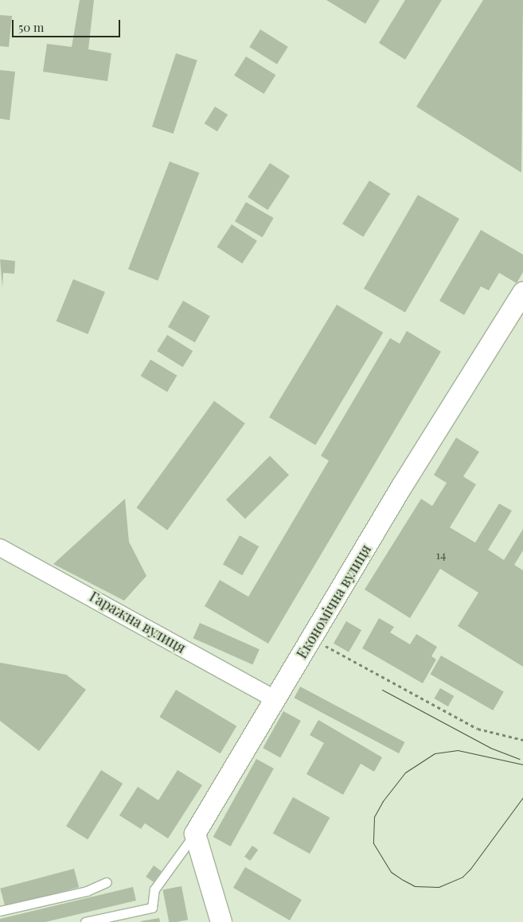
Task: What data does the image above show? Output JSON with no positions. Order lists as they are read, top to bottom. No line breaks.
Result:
{"streets":{"street":["Економічна вулиця","Гаражна вулиця"]},"crossings":[["Економічна вулиця","Гаражна вулиця"]],"house_numbers":["14"],"scale_bar":"50 m"}
